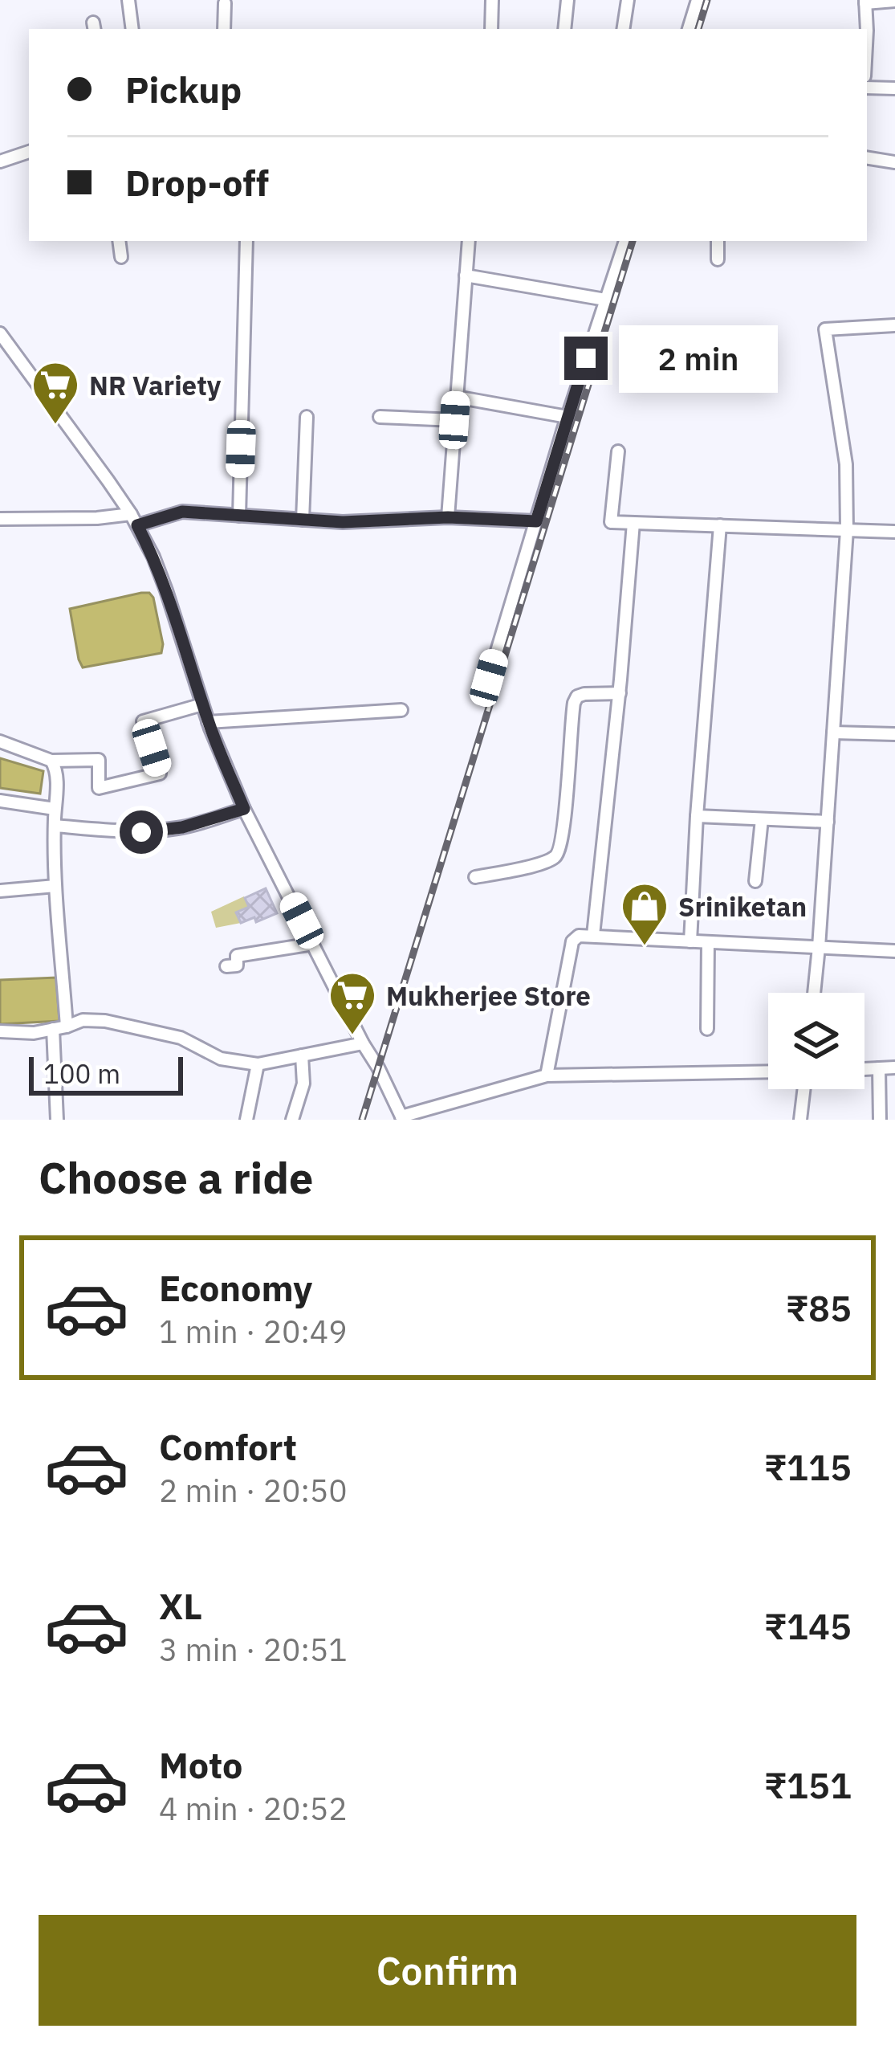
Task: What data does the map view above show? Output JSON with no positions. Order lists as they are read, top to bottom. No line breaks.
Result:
{"places":{"supermarket":["NR Variety","Mukherjee Store"],"shop":["Sriniketan"]},"scale_bar":"100 m","page":{"banner":["Pickup","Drop-off"],"bubble":"2 min","scale":"100 m","heading":"Choose a ride","list":[{"name":"Economy","note":"1 min · 20:49","value":"₹85"},{"name":"Comfort","note":"2 min · 20:50","value":"₹115"},{"name":"XL","note":"3 min · 20:51","value":"₹145"},{"name":"Moto","note":"4 min · 20:52","value":"₹151"}],"buttons":"Confirm"}}
